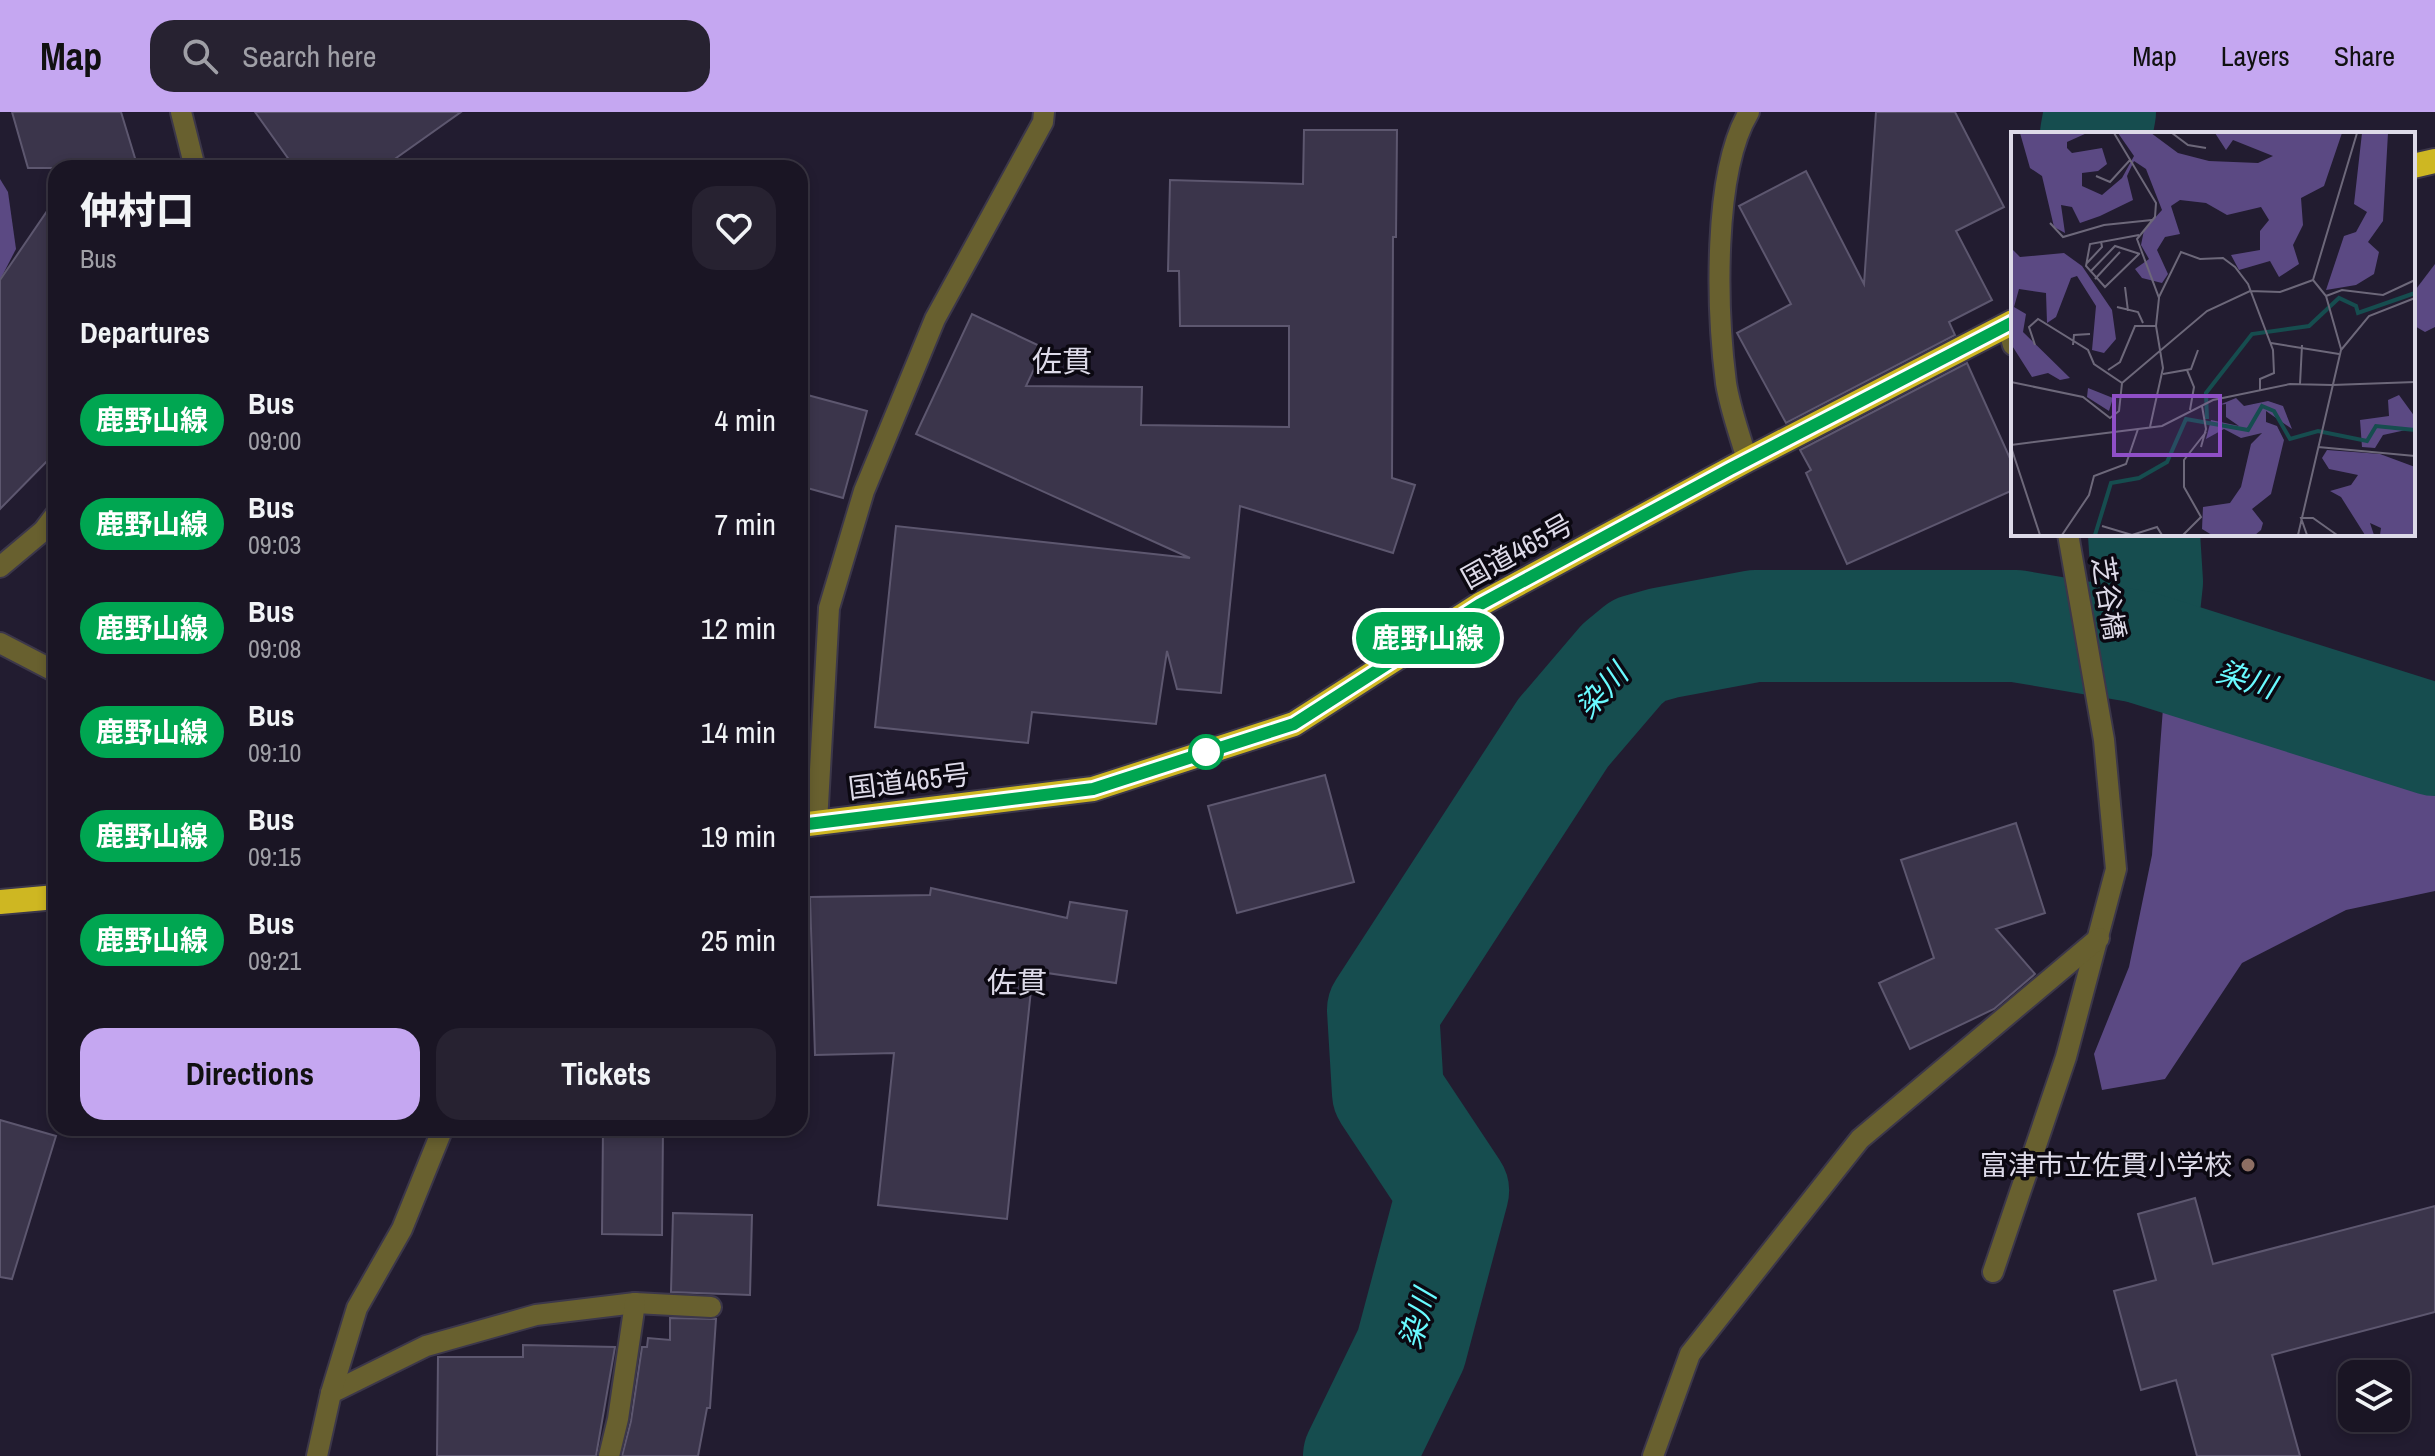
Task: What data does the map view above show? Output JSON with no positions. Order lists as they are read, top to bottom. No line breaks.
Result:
{"streets":{"highway":["国道465号"],"street":["芝谷橋"]},"districts":["佐貫","佐貫"],"water":["染川"],"places":["富津市立佐貫小学校"],"lines":["bus line 鹿野山線"],"page":{"header":"Map","search":"Search here","nav":["Map","Layers","Share"],"on_map":"鹿野山線","heading":[["仲村口","Bus"],"Departures"],"list":[{"mark":"鹿野山線","name":"Bus","note":"09:00","value":"4 min"},{"mark":"鹿野山線","name":"Bus","note":"09:03","value":"7 min"},{"mark":"鹿野山線","name":"Bus","note":"09:08","value":"12 min"},{"mark":"鹿野山線","name":"Bus","note":"09:10","value":"14 min"},{"mark":"鹿野山線","name":"Bus","note":"09:15","value":"19 min"},{"mark":"鹿野山線","name":"Bus","note":"09:21","value":"25 min"}],"buttons":["Directions","Tickets"]}}
